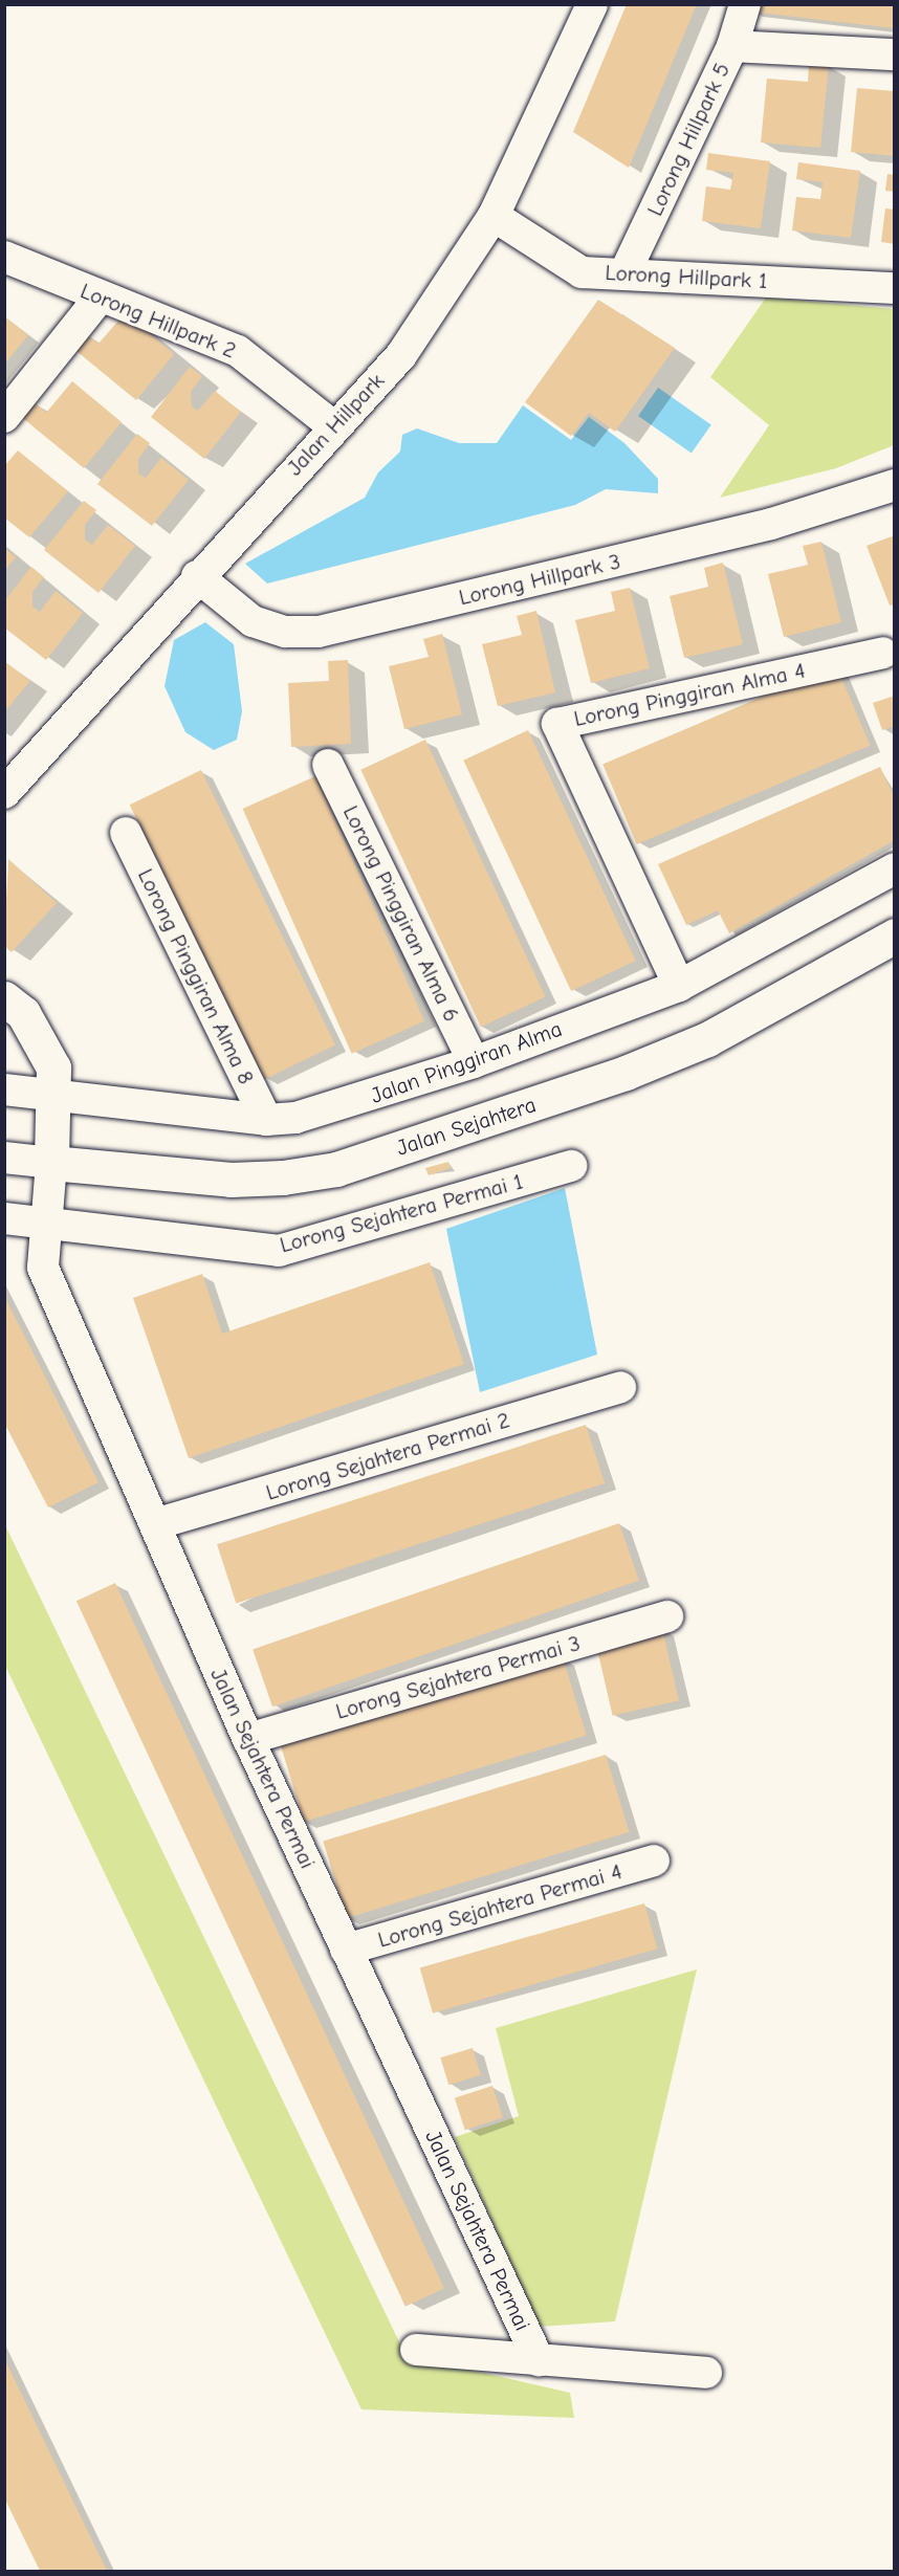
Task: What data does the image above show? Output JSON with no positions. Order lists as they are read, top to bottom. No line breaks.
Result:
{"streets":{"main road":["Jalan Sejahtera"],"street":["Lorong Hillpark 5","Lorong Hillpark 1","Lorong Hillpark 2","Jalan Hillpark","Lorong Hillpark 3","Lorong Pinggiran Alma 4","Lorong Pinggiran Alma 6","Lorong Pinggiran Alma 8","Jalan Pinggiran Alma","Lorong Sejahtera Permai 1","Lorong Sejahtera Permai 2","Lorong Sejahtera Permai 3","Jalan Sejahtera Permai","Lorong Sejahtera Permai 4"]},"crossings":[["Lorong Hillpark 5","Lorong Hillpark 1"],["Lorong Hillpark 1","Jalan Hillpark"],["Lorong Hillpark 2","Jalan Hillpark"],["Jalan Hillpark","Lorong Hillpark 3"],["Lorong Pinggiran Alma 4","Jalan Pinggiran Alma"],["Lorong Pinggiran Alma 6","Jalan Pinggiran Alma"],["Lorong Pinggiran Alma 8","Jalan Pinggiran Alma"],["Jalan Sejahtera","Jalan Sejahtera Permai"],["Lorong Sejahtera Permai 1","Jalan Sejahtera Permai"],["Lorong Sejahtera Permai 2","Jalan Sejahtera Permai"],["Lorong Sejahtera Permai 3","Jalan Sejahtera Permai"],["Jalan Sejahtera Permai","Lorong Sejahtera Permai 4"]]}
